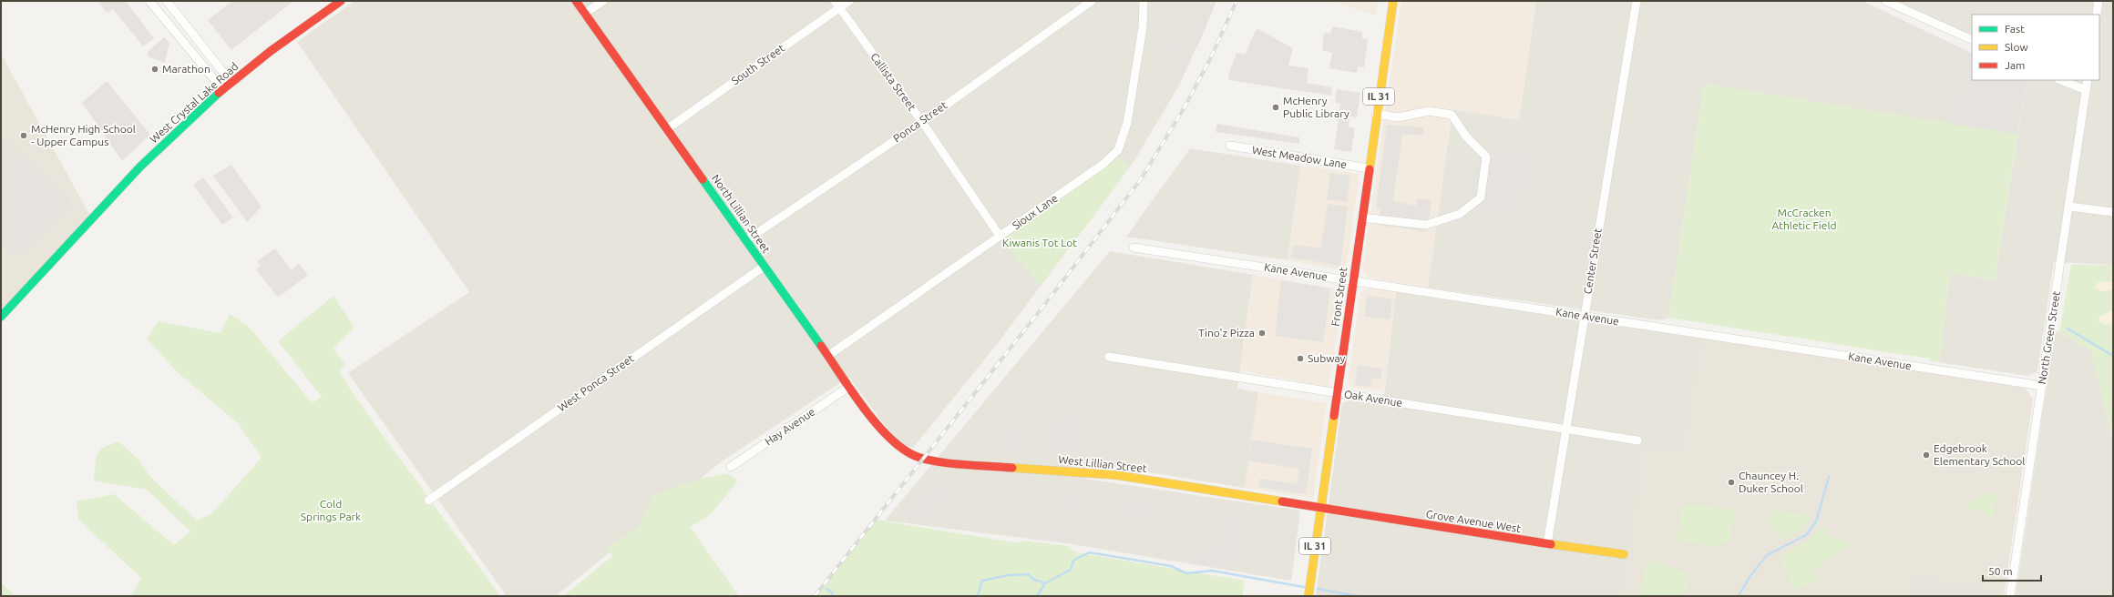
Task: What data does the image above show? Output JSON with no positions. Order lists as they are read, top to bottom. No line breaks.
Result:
{"streets":{"street":["South Street","Callista Street","IL 31","West Crystal Lake Road","Ponca Street","West Meadow Lane","Sioux Lane","North Lillian Street","Center Street","Kane Avenue","Front Street","North Green Street","West Ponca Street","Oak Avenue","Hay Avenue","West Lillian Street","Grove Avenue West"]},"crossings":[["South Street","Callista Street"],["South Street","North Lillian Street"],["Callista Street","Ponca Street"],["Callista Street","Sioux Lane"],["Ponca Street","North Lillian Street"],["West Meadow Lane","Front Street"],["Sioux Lane","North Lillian Street"],["North Lillian Street","West Ponca Street"],["North Lillian Street","Hay Avenue"],["North Lillian Street","West Lillian Street"],["Center Street","Kane Avenue"],["Center Street","Oak Avenue"],["Center Street","Grove Avenue West"],["Kane Avenue","Front Street"],["Kane Avenue","North Green Street"],["Front Street","Oak Avenue"],["Front Street","West Lillian Street"],["Front Street","Grove Avenue West"],["West Lillian Street","Grove Avenue West"]],"parks":["McCracken Athletic Field","Kiwanis Tot Lot","Cold Springs Park"],"places":["Marathon","McHenry Public Library","McHenry High School - Upper Campus","Tino'z Pizza","Subway","Edgebrook Elementary School","Chauncey H. Duker School"],"legend":["Fast","Slow","Jam"],"scale_bar":"50 m"}
